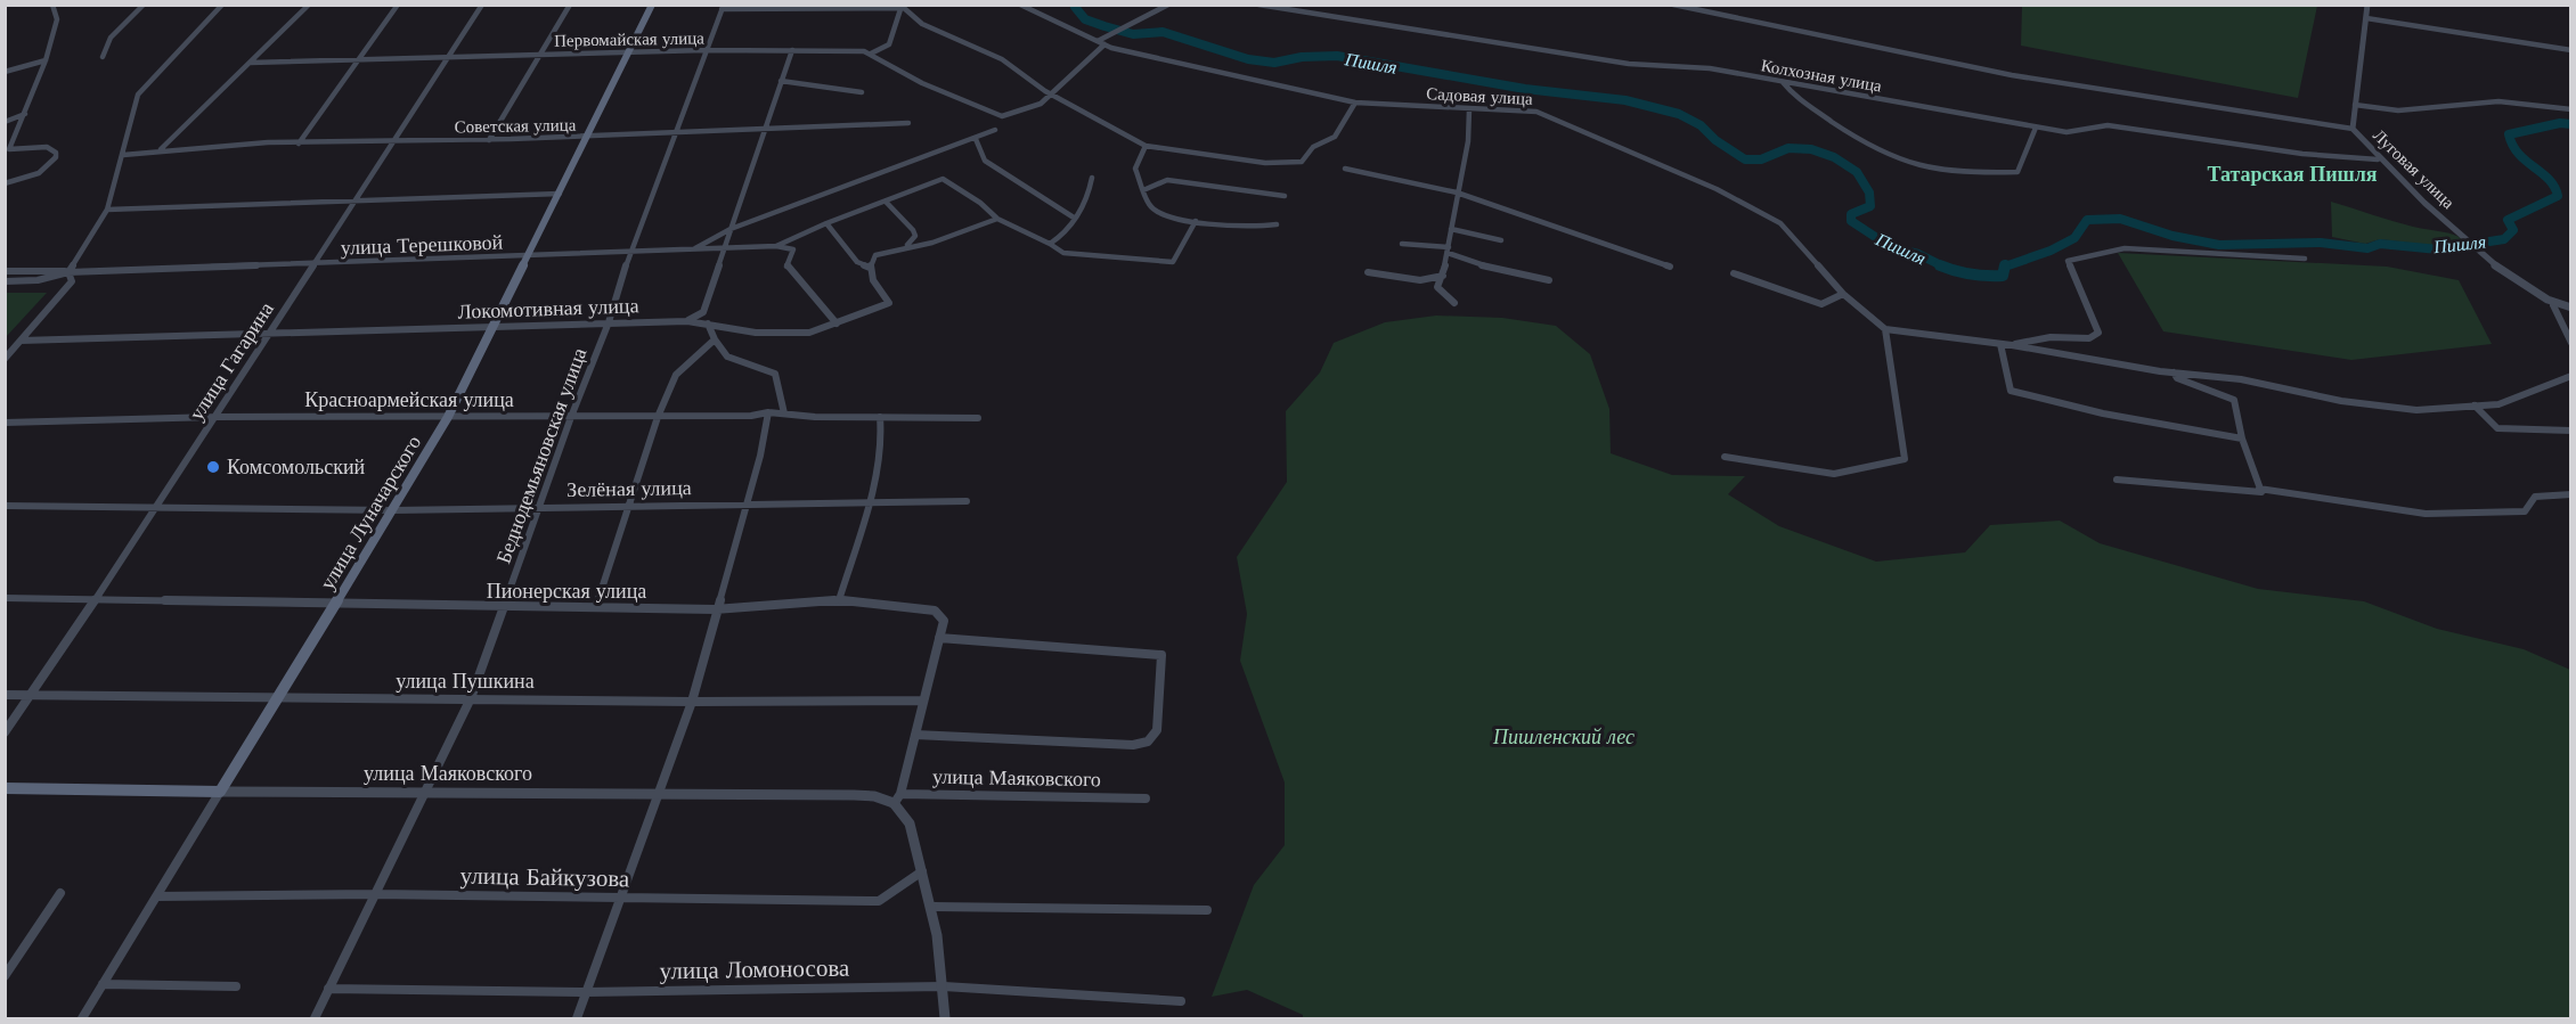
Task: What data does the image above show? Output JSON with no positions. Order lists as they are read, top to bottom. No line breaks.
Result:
{"streets":{"main road":["улица Луначарского","улица Маяковского"],"street":["Первомайская улица","Колхозная улица","Садовая улица","Советская улица","Луговая улица","улица Терешковой","Локомотивная улица","улица Гагарина","Красноармейская улица","Беднодемьяновская улица","Зелёная улица","Пионерская улица","улица Пушкина","улица Байкузова","улица Ломоносова"]},"crossings":[["Первомайская улица","улица Гагарина"],["Первомайская улица","Беднодемьяновская улица"],["Первомайская улица","улица Луначарского"],["Колхозная улица","Луговая улица"],["Советская улица","улица Гагарина"],["Советская улица","Беднодемьяновская улица"],["Советская улица","улица Луначарского"],["улица Терешковой","улица Гагарина"],["улица Терешковой","Беднодемьяновская улица"],["улица Терешковой","улица Луначарского"],["Локомотивная улица","улица Гагарина"],["Локомотивная улица","Беднодемьяновская улица"],["Локомотивная улица","улица Луначарского"],["улица Гагарина","Красноармейская улица"],["улица Гагарина","Зелёная улица"],["улица Гагарина","Пионерская улица"],["улица Гагарина","улица Пушкина"],["Красноармейская улица","Беднодемьяновская улица"],["Красноармейская улица","улица Луначарского"],["Беднодемьяновская улица","Зелёная улица"],["Беднодемьяновская улица","Пионерская улица"],["Беднодемьяновская улица","улица Пушкина"],["Беднодемьяновская улица","улица Маяковского"],["Беднодемьяновская улица","улица Байкузова"],["Беднодемьяновская улица","улица Ломоносова"],["Зелёная улица","улица Луначарского"],["улица Луначарского","Пионерская улица"],["улица Луначарского","улица Пушкина"],["улица Луначарского","улица Маяковского"],["улица Луначарского","улица Байкузова"],["Пионерская улица","улица Пушкина"],["Пионерская улица","улица Маяковского"]],"districts":["Татарская Пишля"],"water":["Пишля"],"parks":["Пишленский лес"],"places":["Комсомольский"]}
